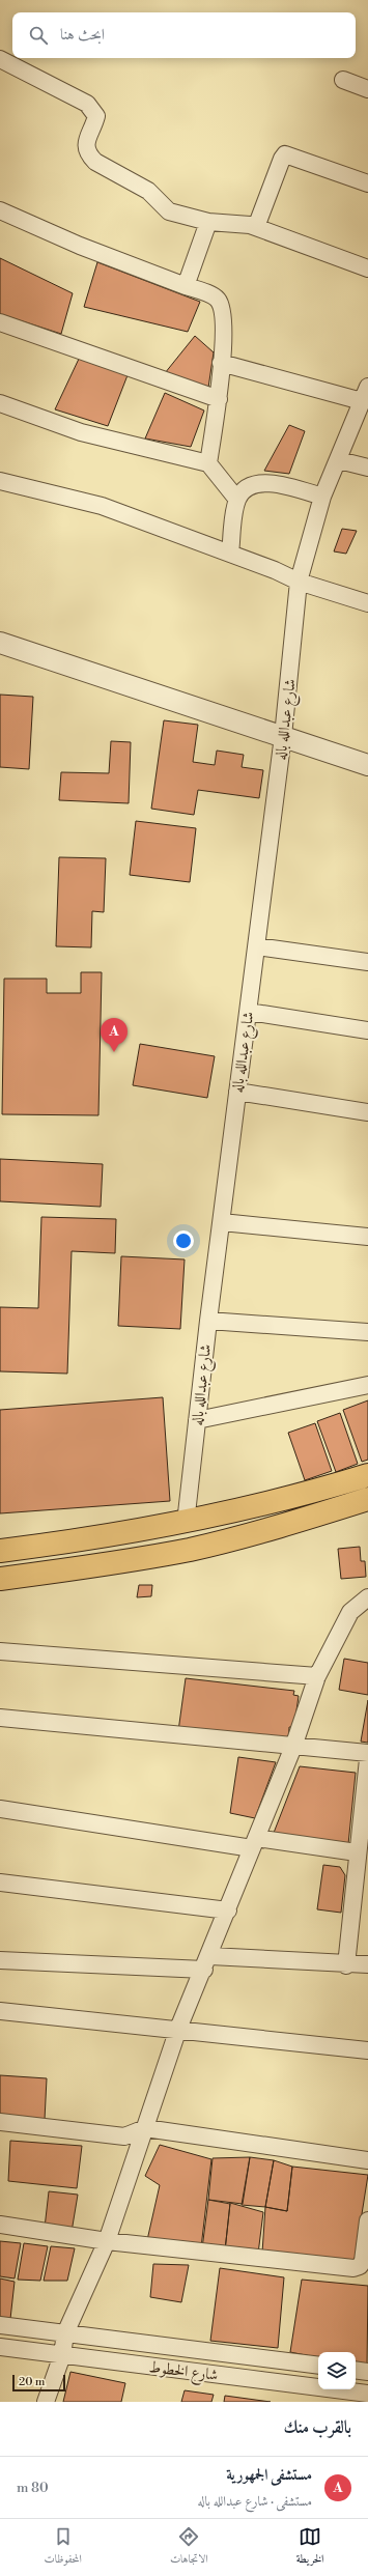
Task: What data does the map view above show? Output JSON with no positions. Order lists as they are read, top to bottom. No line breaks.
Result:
{"streets":{"street":["شارع عبدالله باله","شارع الخطوط"]},"scale_bar":"20 m","page":{"search":"ابحث هنا","pins":"A","scale":"20 m","heading":"بالقرب منك","list":[{"mark":"A","name":"مستشفى الجمهورية","note":"مستشفى · شارع عبدالله باله","value":"80 m"}],"nav":["الخريطة","الاتجاهات","المحفوظات"]}}
